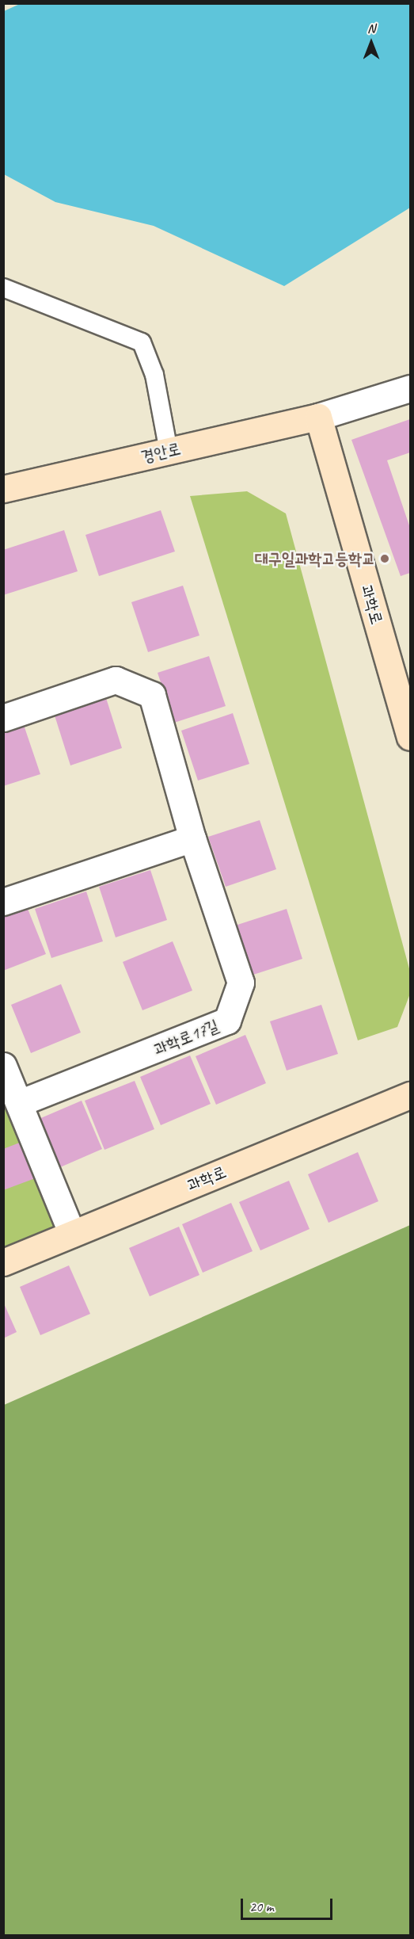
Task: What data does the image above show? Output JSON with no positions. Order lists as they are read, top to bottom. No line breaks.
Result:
{"streets":{"street":["경안로","과학로","과학로17길"]},"crossings":[["경안로","과학로"]],"places":["대구일과학고등학교"],"scale_bar":"20 m","north":"top"}
